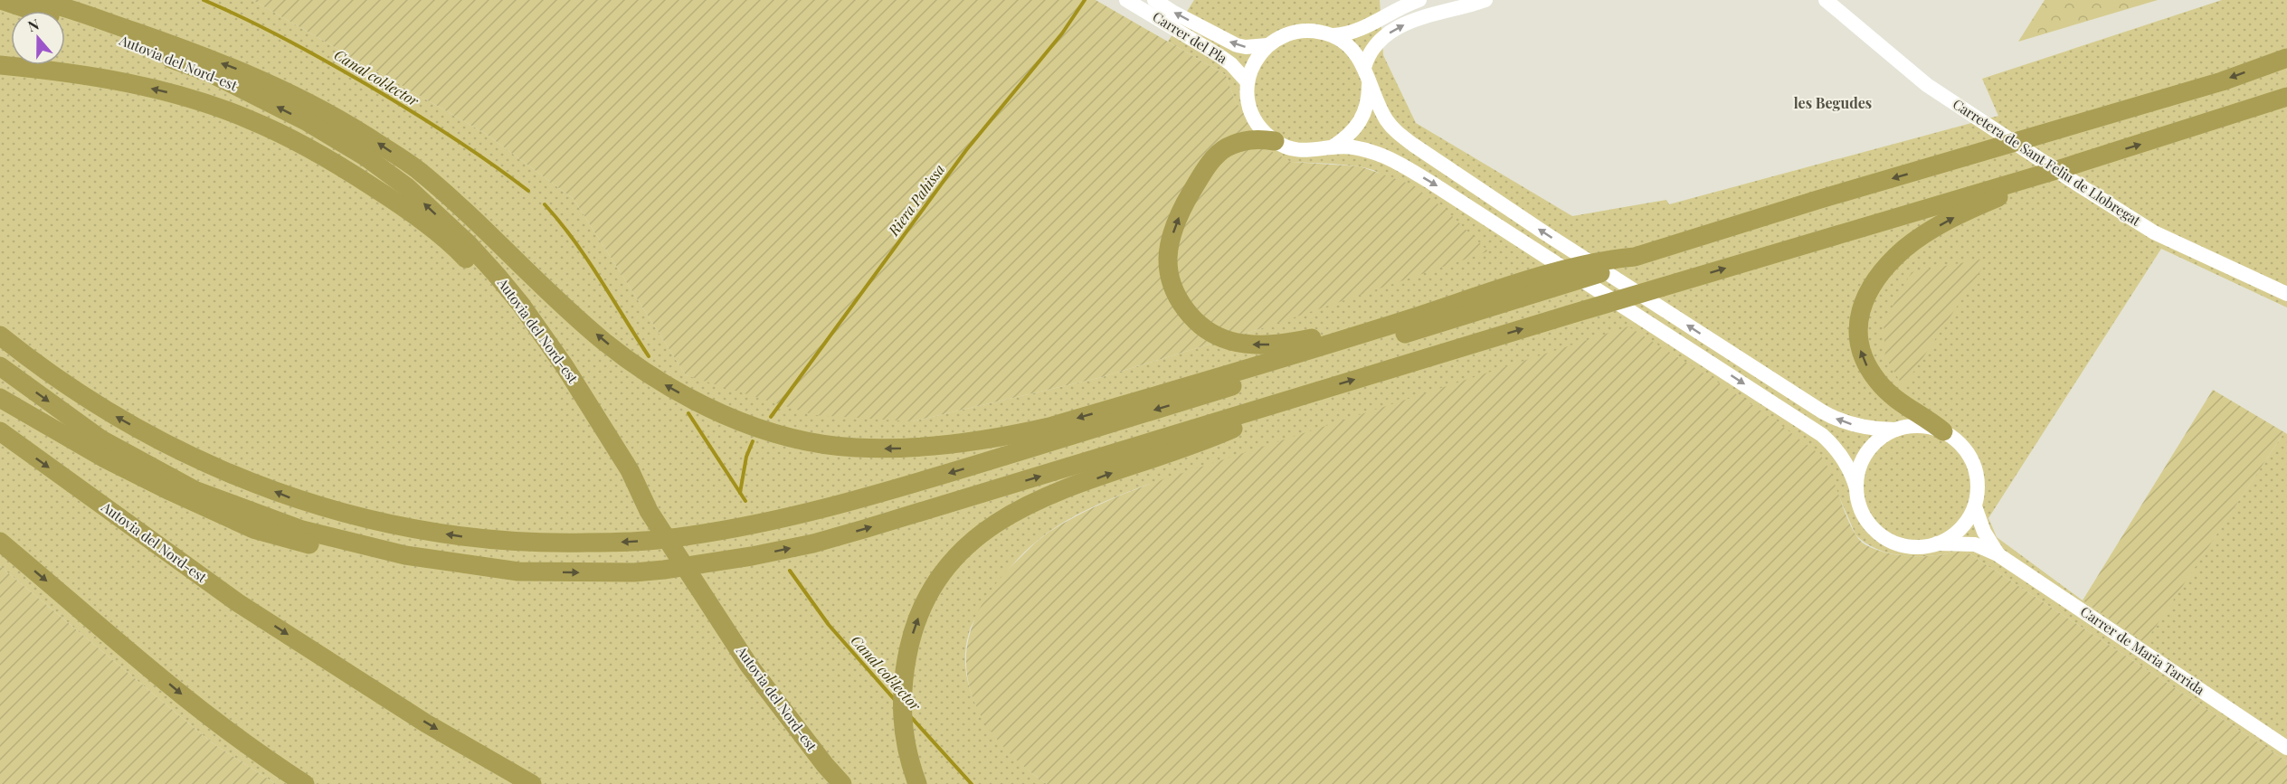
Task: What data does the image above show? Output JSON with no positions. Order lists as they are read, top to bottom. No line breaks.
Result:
{"streets":{"highway":["Autovia del Nord-est"],"main road":["Carrer del Pla","Carretera de Sant Feliu de Llobregat","Carrer de Maria Tarrida"]},"districts":["les Begudes"],"water":["Canal col·lector","Riera Pahissa"],"north":"top"}
